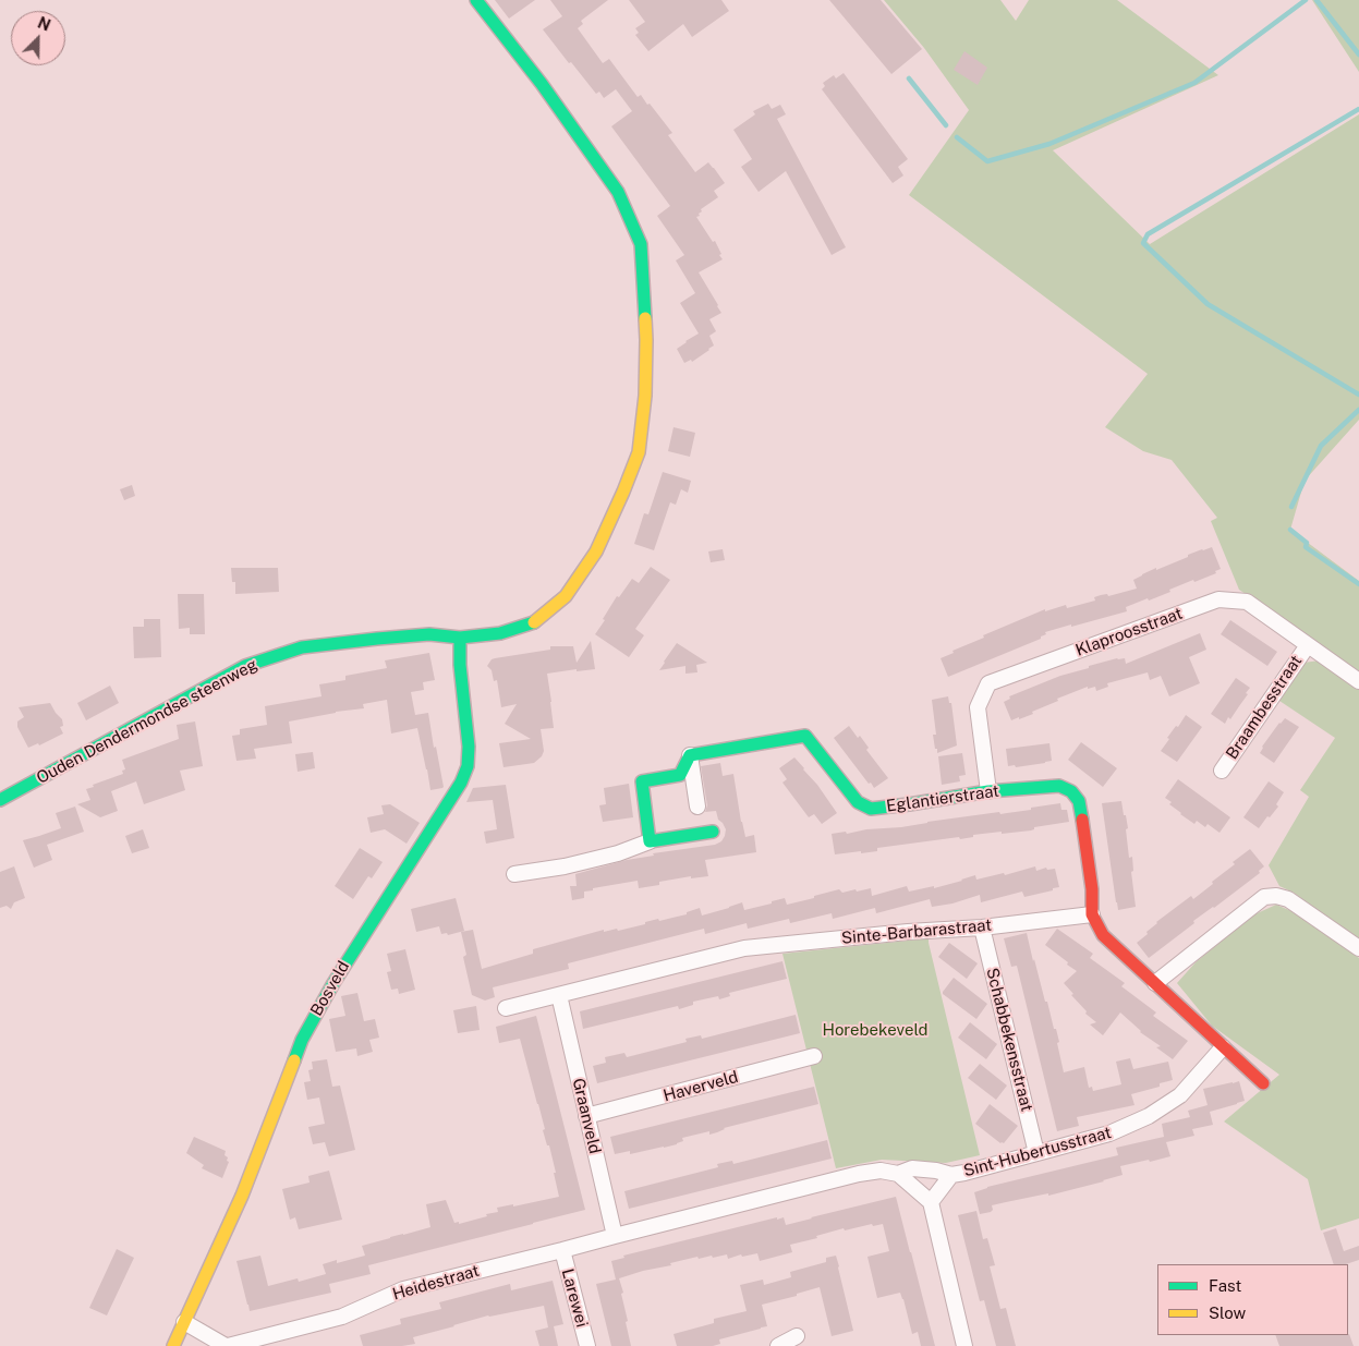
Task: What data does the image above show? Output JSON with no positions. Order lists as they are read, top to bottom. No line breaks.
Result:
{"streets":{"street":["Klaproosstraat","Braambesstraat","Ouden Dendermondse steenweg","Eglantierstraat","Sinte-Barbarastraat","Bosveld","Schabbekensstraat","Haverveld","Graanveld","Sint-Hubertusstraat","Heidestraat","Larewei"]},"crossings":[["Klaproosstraat","Braambesstraat"],["Klaproosstraat","Eglantierstraat"],["Ouden Dendermondse steenweg","Bosveld"],["Eglantierstraat","Sinte-Barbarastraat"],["Sinte-Barbarastraat","Schabbekensstraat"],["Sinte-Barbarastraat","Graanveld"],["Bosveld","Heidestraat"],["Schabbekensstraat","Sint-Hubertusstraat"],["Haverveld","Graanveld"],["Graanveld","Sint-Hubertusstraat"],["Graanveld","Heidestraat"],["Sint-Hubertusstraat","Heidestraat"],["Heidestraat","Larewei"]],"parks":["Horebekeveld"],"legend":["Fast","Slow"],"north":"top right"}
